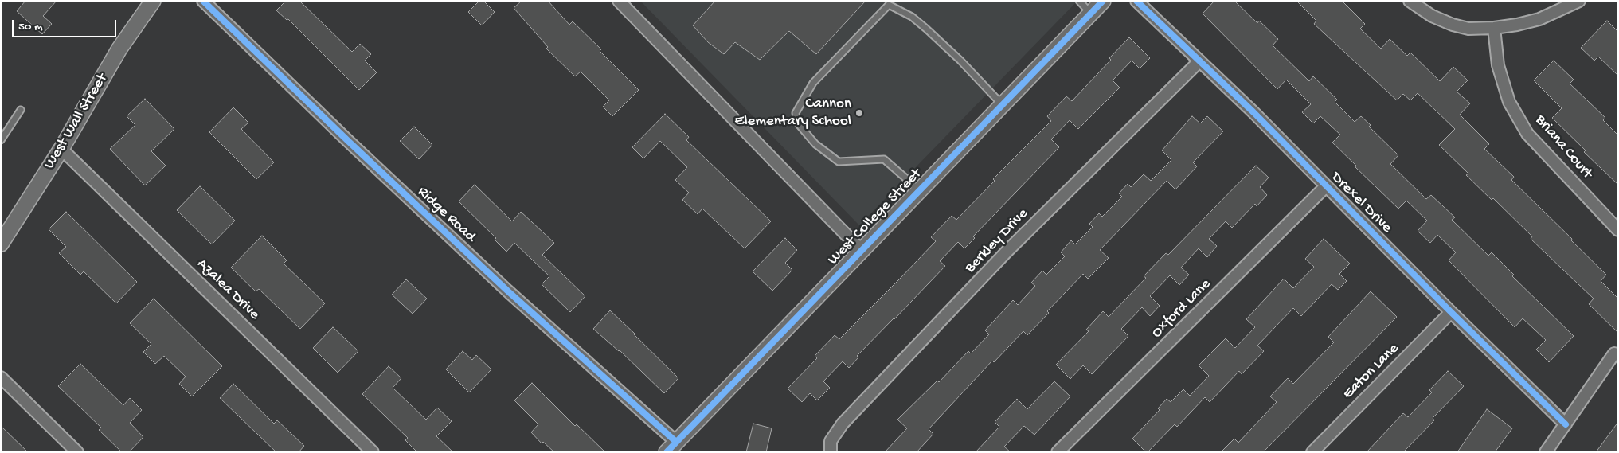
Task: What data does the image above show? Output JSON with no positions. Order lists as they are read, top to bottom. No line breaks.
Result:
{"streets":{"street":["West Wall Street","Briana Court","Drexel Drive","Ridge Road","West College Street","Berkley Drive","Azalea Drive","Oxford Lane","Eaton Lane"]},"crossings":[["West Wall Street","Azalea Drive"],["Drexel Drive","Berkley Drive"],["Drexel Drive","Oxford Lane"],["Drexel Drive","Eaton Lane"],["Ridge Road","West College Street"]],"places":["Cannon Elementary School"],"scale_bar":"50 m"}
